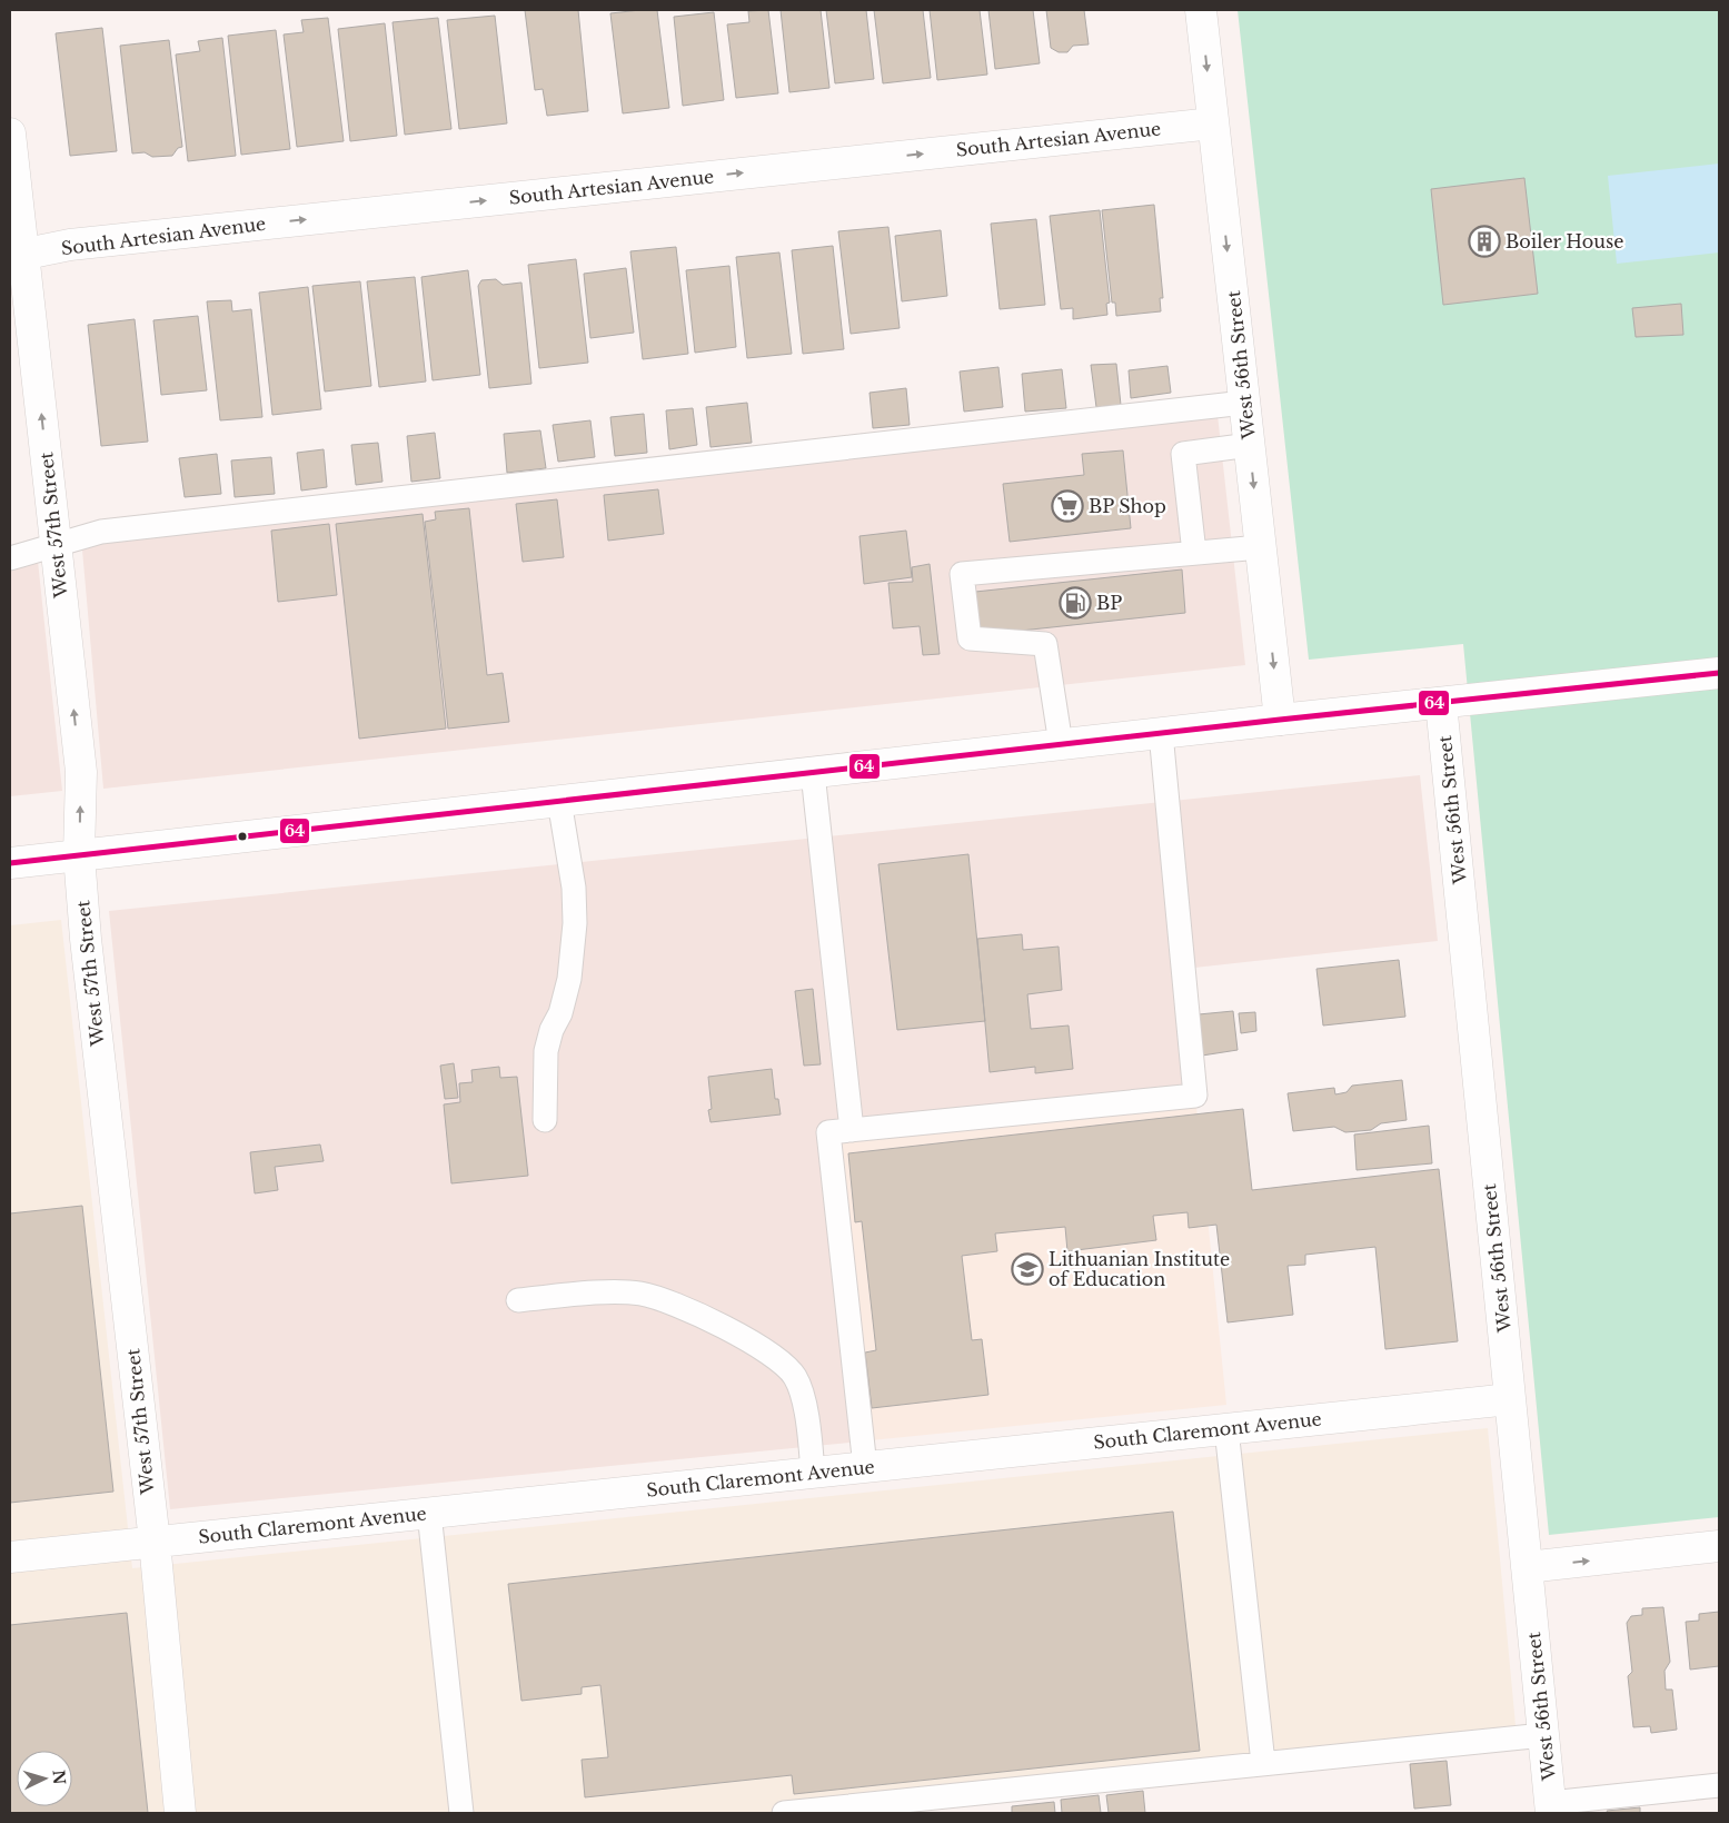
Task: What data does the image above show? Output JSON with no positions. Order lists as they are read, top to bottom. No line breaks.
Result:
{"streets":{"street":["South Artesian Avenue","West 56th Street","West 57th Street","South Claremont Avenue"]},"crossings":[["South Artesian Avenue","West 56th Street"],["South Artesian Avenue","West 57th Street"],["West 56th Street","South Claremont Avenue"],["West 57th Street","South Claremont Avenue"]],"one_way":["South Artesian Avenue","West 56th Street","West 57th Street"],"places":{"building":["Boiler House"],"supermarket":["BP Shop"],"fuel station":["BP"],"school or university":["Lithuanian Institute of Education"]},"lines":["transit line 64"],"north":"right"}
